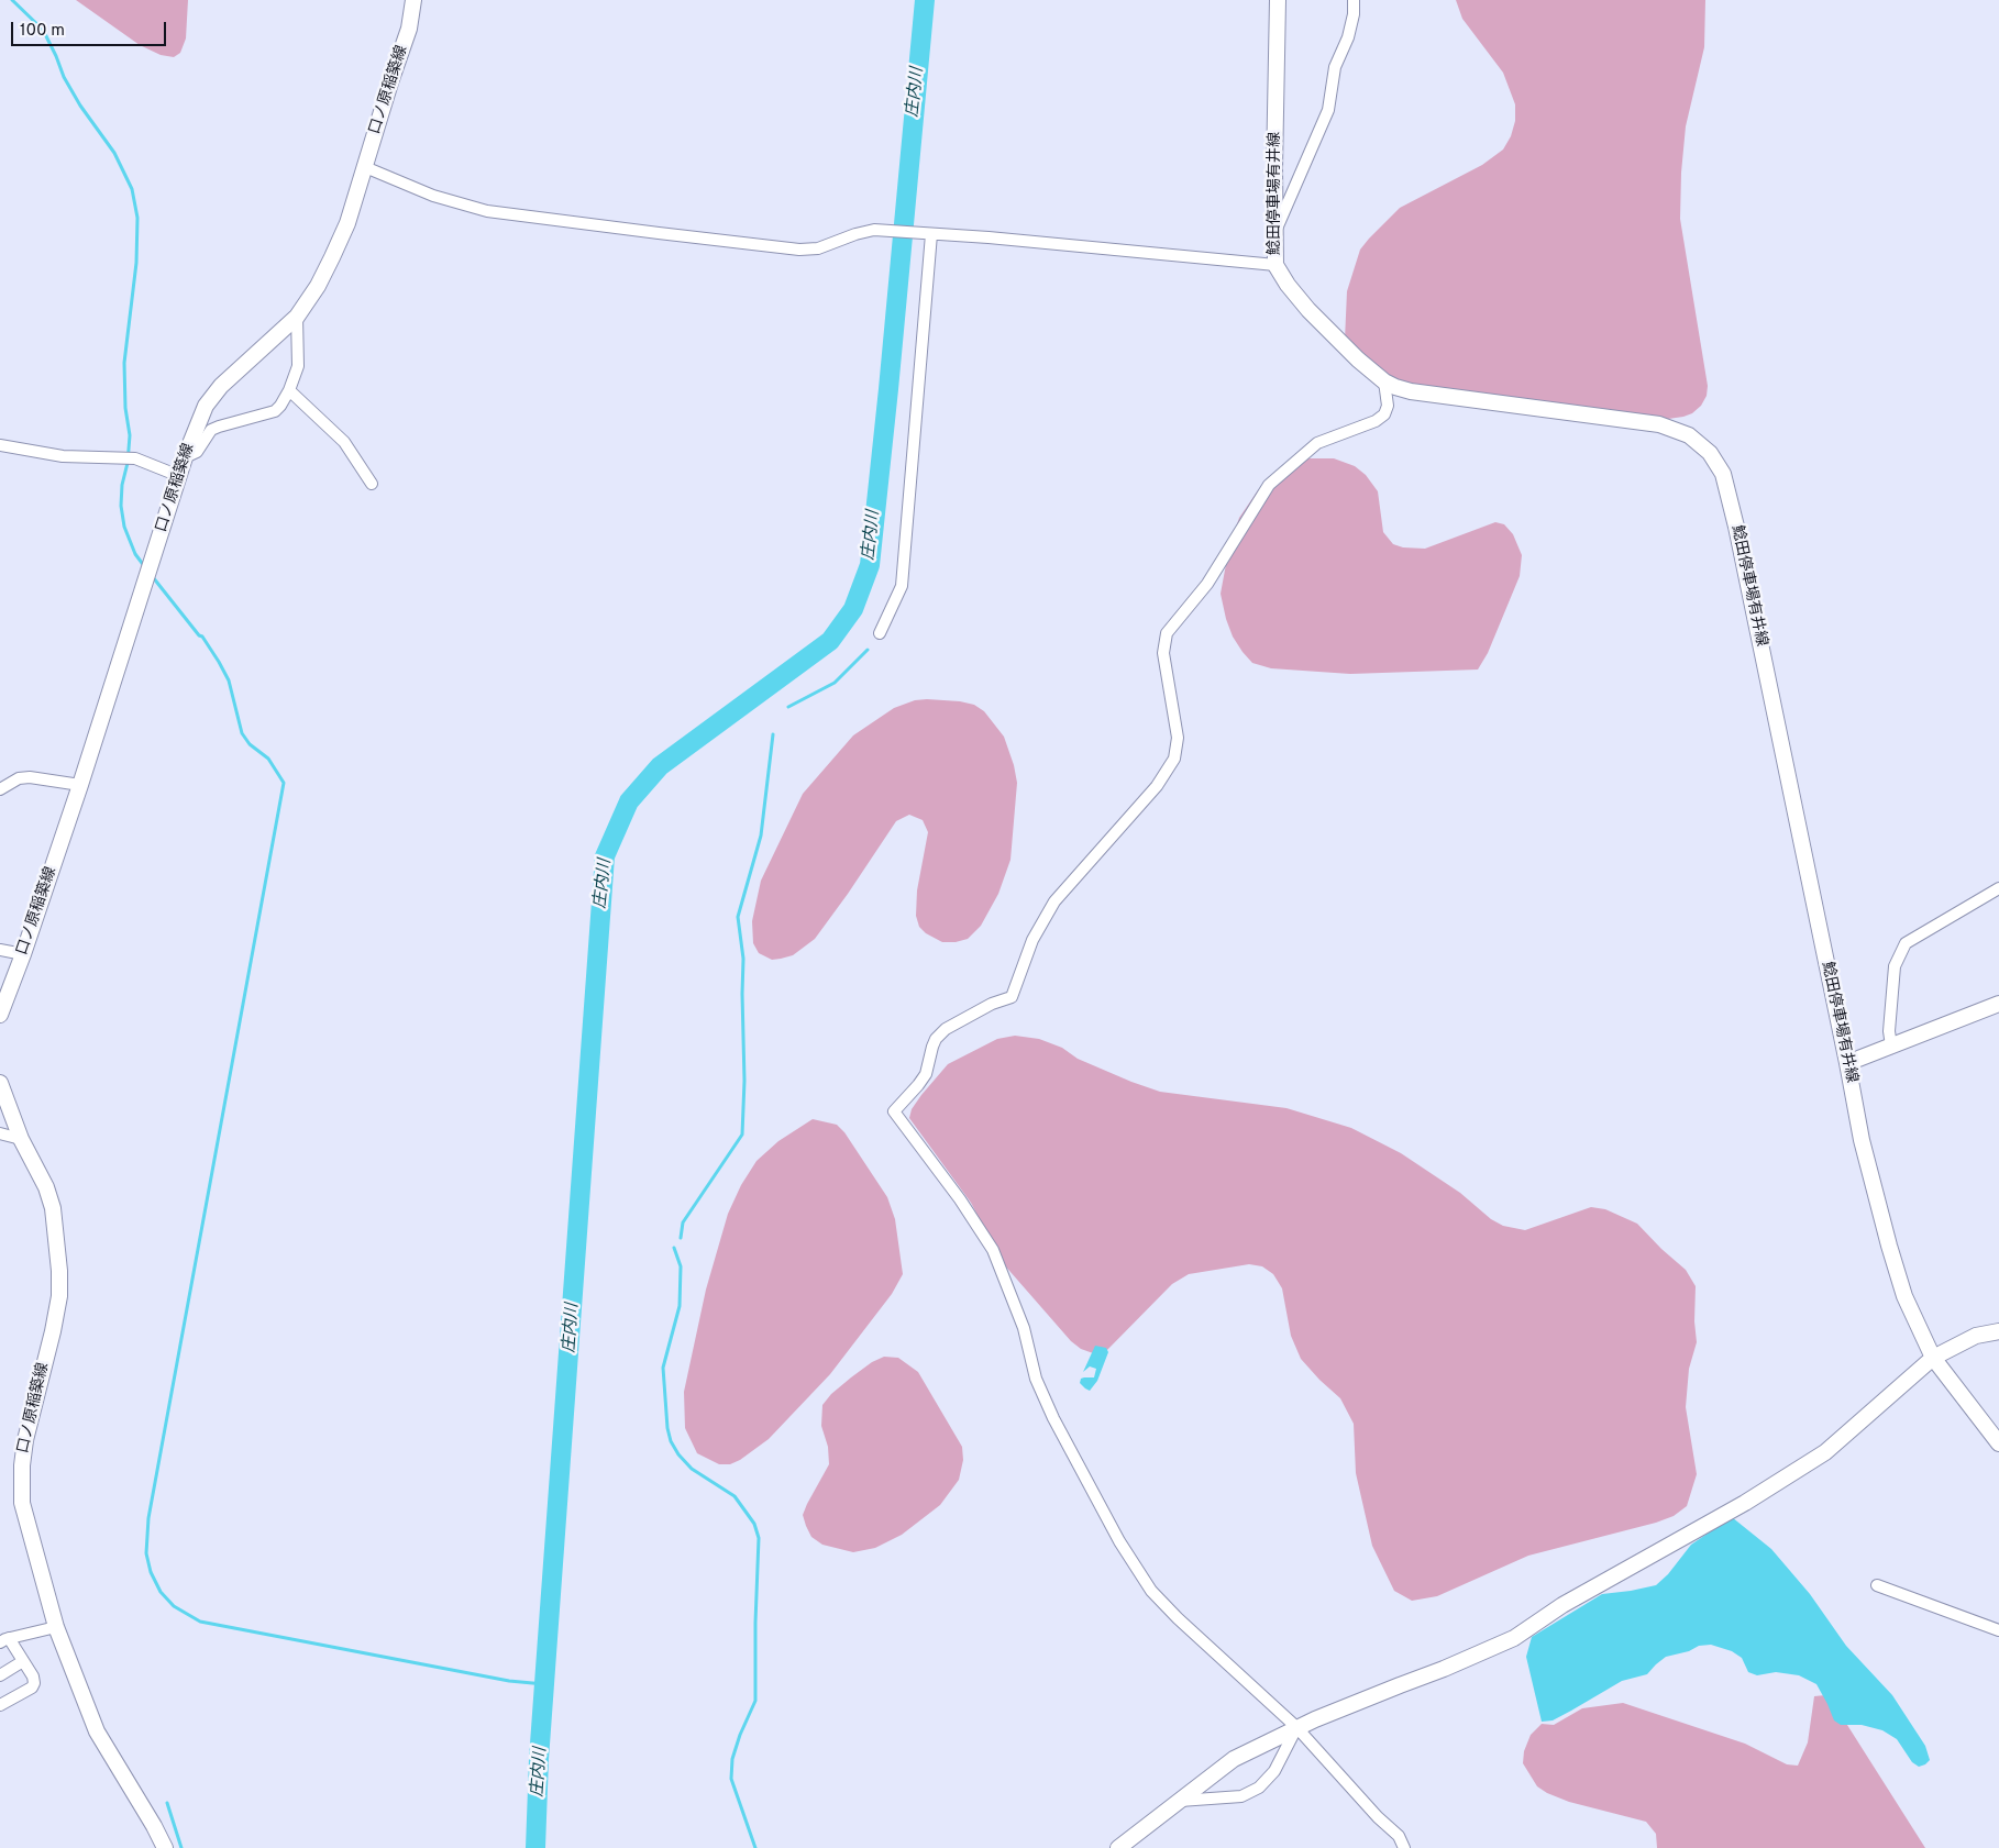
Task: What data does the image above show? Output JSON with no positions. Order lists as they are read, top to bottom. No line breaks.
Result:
{"streets":{"main road":["口ノ原稲築線","鯰田停車場有井線"]},"water":["庄内川"],"scale_bar":"100 m"}
